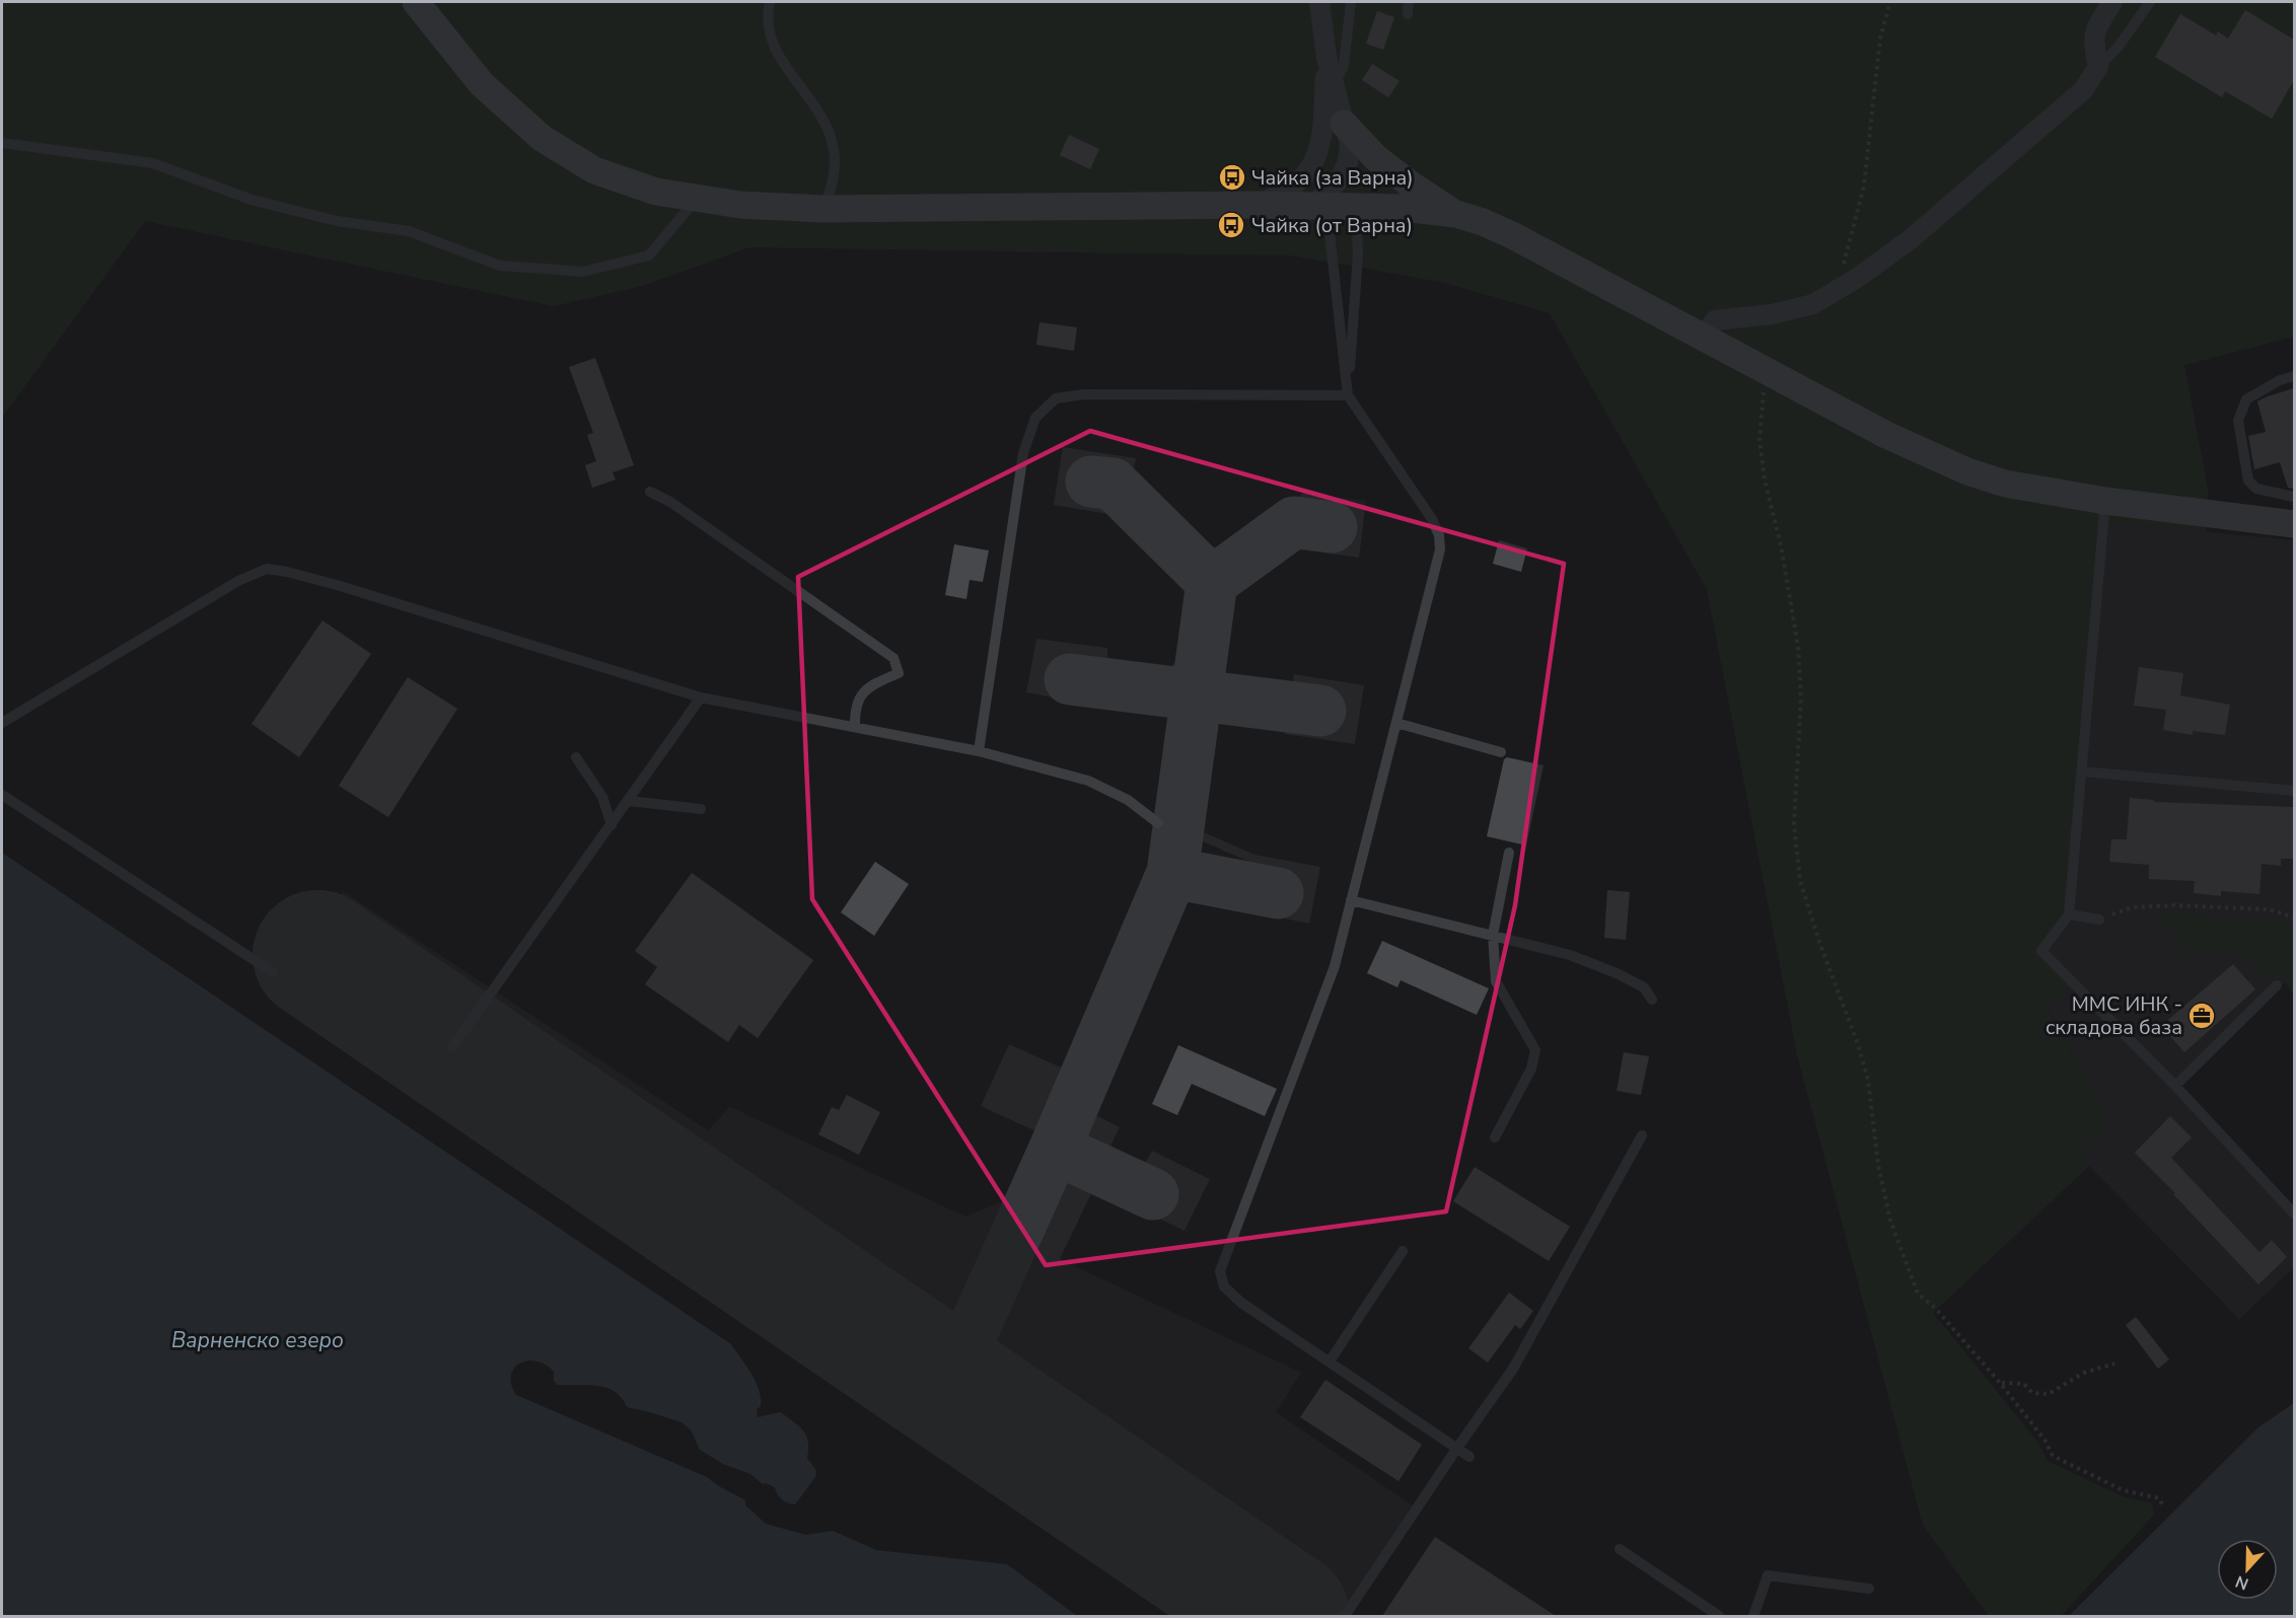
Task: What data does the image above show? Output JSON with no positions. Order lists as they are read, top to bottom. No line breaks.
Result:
{"water":["Варненско езеро"],"places":{"bus stop":["Чайка (за Варна)","Чайка (от Варна)"],"office":["ММС ИНК - складова база"]},"north":"bottom"}
